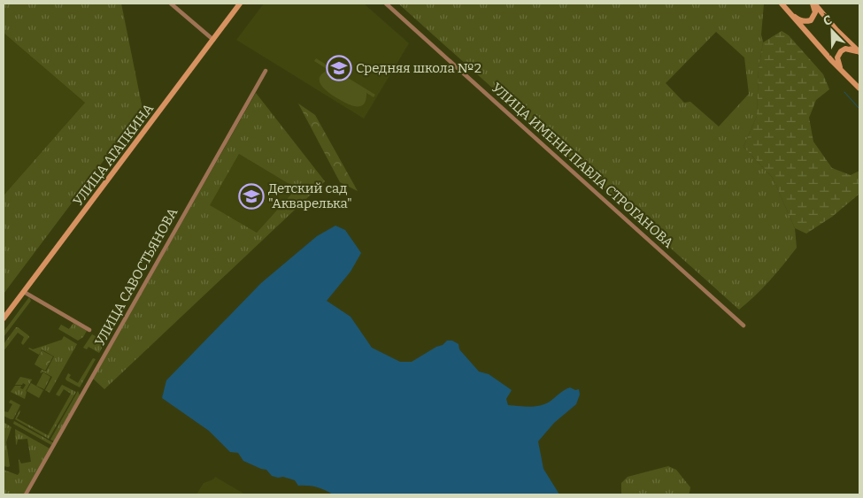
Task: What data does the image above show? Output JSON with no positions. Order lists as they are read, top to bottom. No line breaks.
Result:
{"streets":{"main road":["УЛИЦА АГАПКИНА"],"street":["УЛИЦА ИМЕНИ ПАВЛА СТРОГАНОВА","УЛИЦА САВОСТЬЯНОВА"]},"places":{"school or university":["Средняя школа №2","Детский сад \"Акварелька\""]},"north":"top left"}
